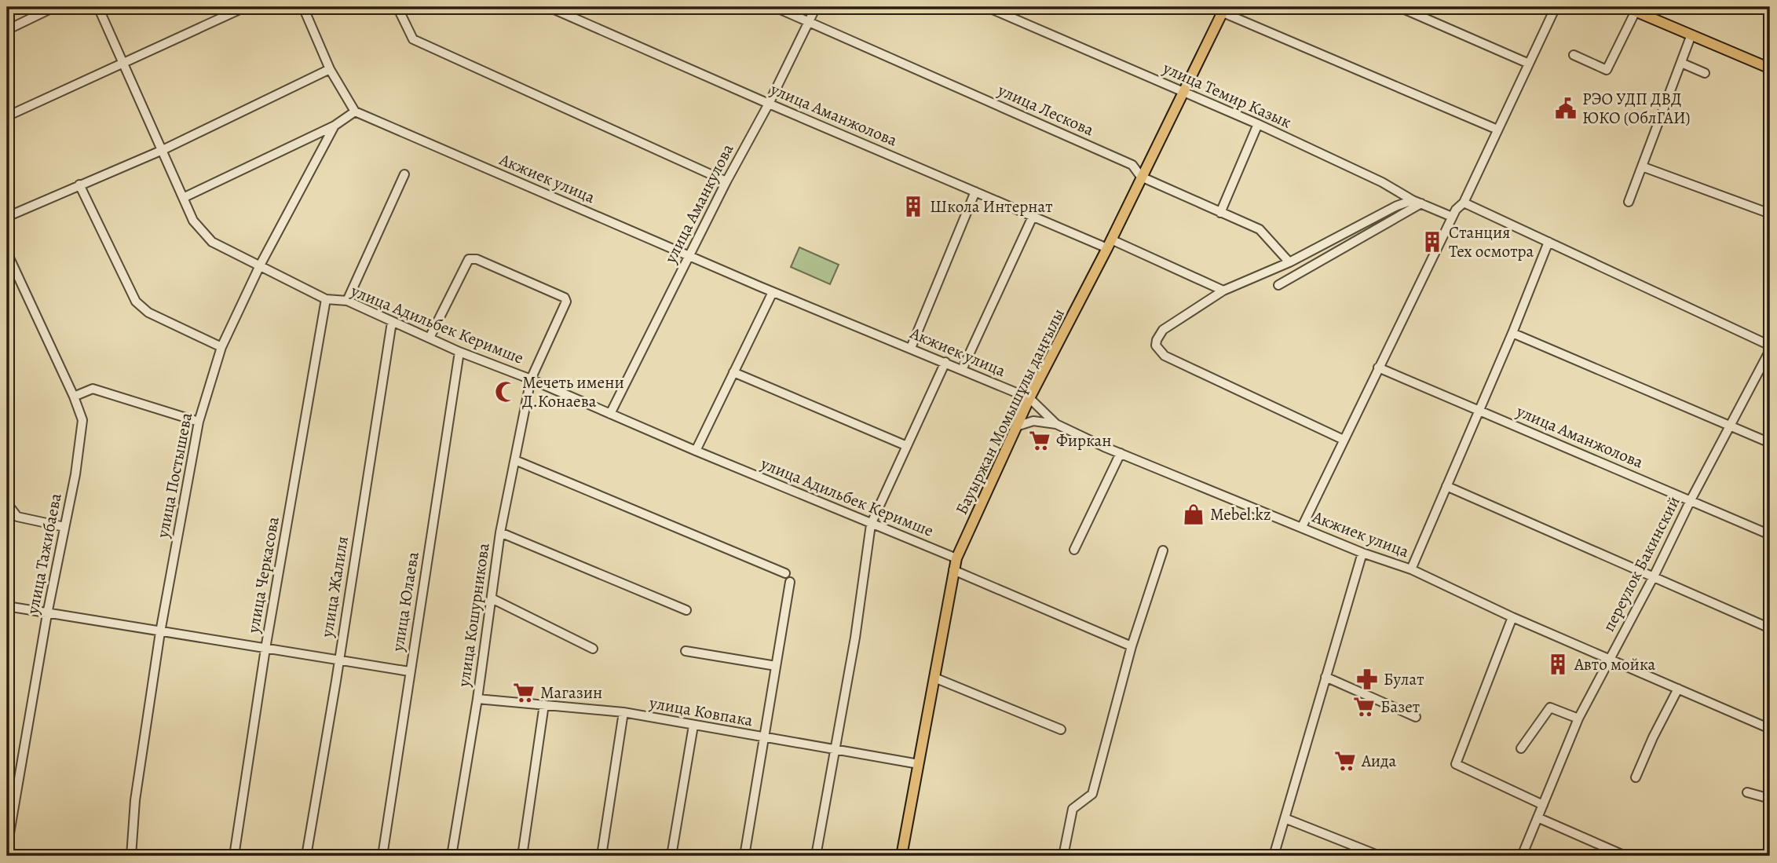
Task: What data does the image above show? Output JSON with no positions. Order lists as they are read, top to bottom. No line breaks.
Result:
{"streets":{"main road":["Бауыржан Момышұлы даңғылы"],"street":["улица Темир Казык","улица Лескова","улица Аманжолова","Акжиек улица","улица Аманкулова","улица Адильбек Керимше","улица Постышева","улица Тажибаева","переулок Бакинский","улица Черкасова","улица Жалиля","улица Юлаева","улица Кошурникова","улица Ковпака"]},"crossings":[["улица Темир Казык","Бауыржан Момышұлы даңғылы"],["улица Лескова","улица Аманкулова"],["улица Лескова","Бауыржан Момышұлы даңғылы"],["улица Аманжолова","улица Аманкулова"],["улица Аманжолова","Бауыржан Момышұлы даңғылы"],["улица Аманжолова","переулок Бакинский"],["Акжиек улица","улица Аманкулова"],["Акжиек улица","Бауыржан Момышұлы даңғылы"],["Акжиек улица","переулок Бакинский"],["улица Аманкулова","улица Адильбек Керимше"],["улица Адильбек Керимше","Бауыржан Момышұлы даңғылы"],["улица Адильбек Керимше","улица Постышева"],["улица Адильбек Керимше","улица Черкасова"],["улица Адильбек Керимше","улица Жалиля"],["улица Адильбек Керимше","улица Юлаева"],["улица Адильбек Керимше","улица Кошурникова"],["Бауыржан Момышұлы даңғылы","улица Ковпака"],["улица Кошурникова","улица Ковпака"]],"places":{"public building":["РЭО УДП ДВД ЮКО (ОблГАИ)"],"building":["Школа Интернат","Станция Тех осмотра","Авто мойка"],"mosque":["Мечеть имени Д.Конаева"],"supermarket":["Фиркан","Магазин","Базет","Аида"],"shop":["Mebel.kz"],"pharmacy":["Булат"]}}
